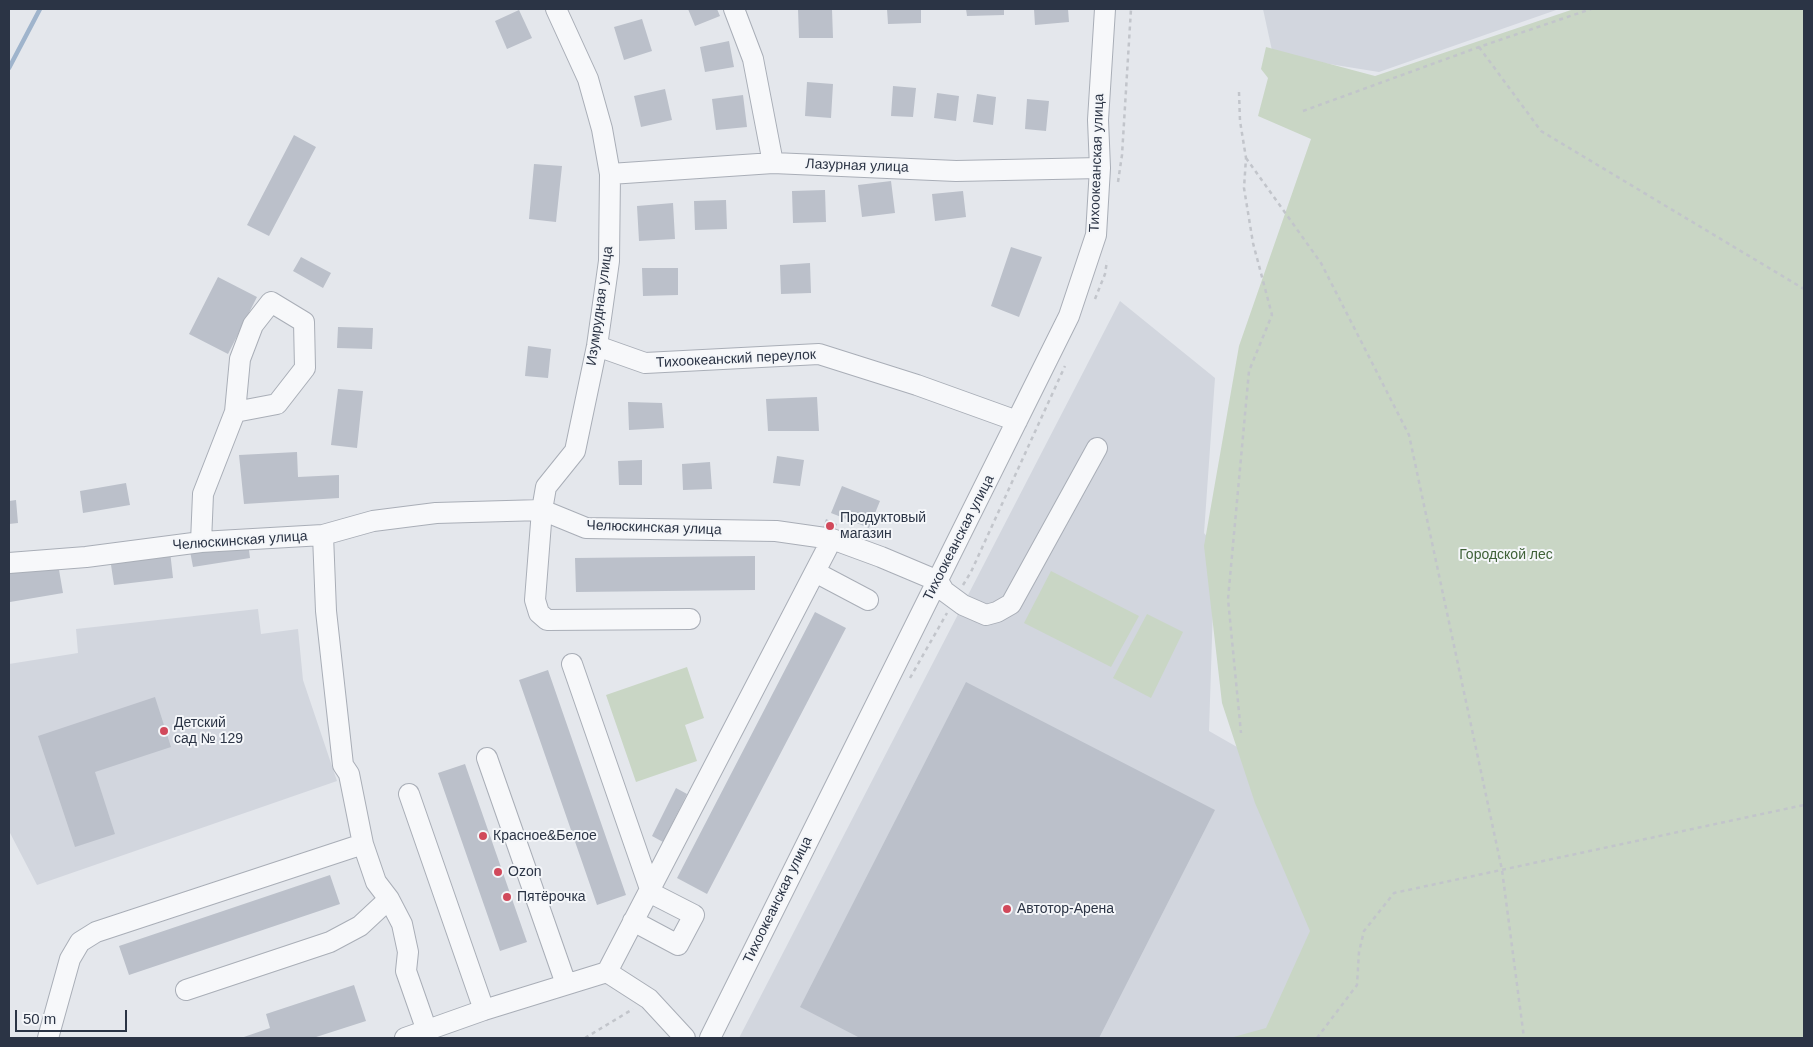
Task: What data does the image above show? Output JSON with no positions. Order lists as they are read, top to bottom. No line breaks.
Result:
{"streets":{"street":["Тихоокеанская улица","Лазурная улица","Изумрудная улица","Тихоокеанский переулок","Челюскинская улица"]},"crossings":[["Тихоокеанская улица","Лазурная улица"],["Тихоокеанская улица","Тихоокеанский переулок"],["Тихоокеанская улица","Челюскинская улица"],["Лазурная улица","Изумрудная улица"],["Изумрудная улица","Тихоокеанский переулок"],["Изумрудная улица","Челюскинская улица"]],"parks":["Городской лес"],"places":["Продуктовый магазин","Детский сад № 129","Красное&Белое","Ozon","Пятёрочка","Автотор-Арена"],"scale_bar":"50 m"}
